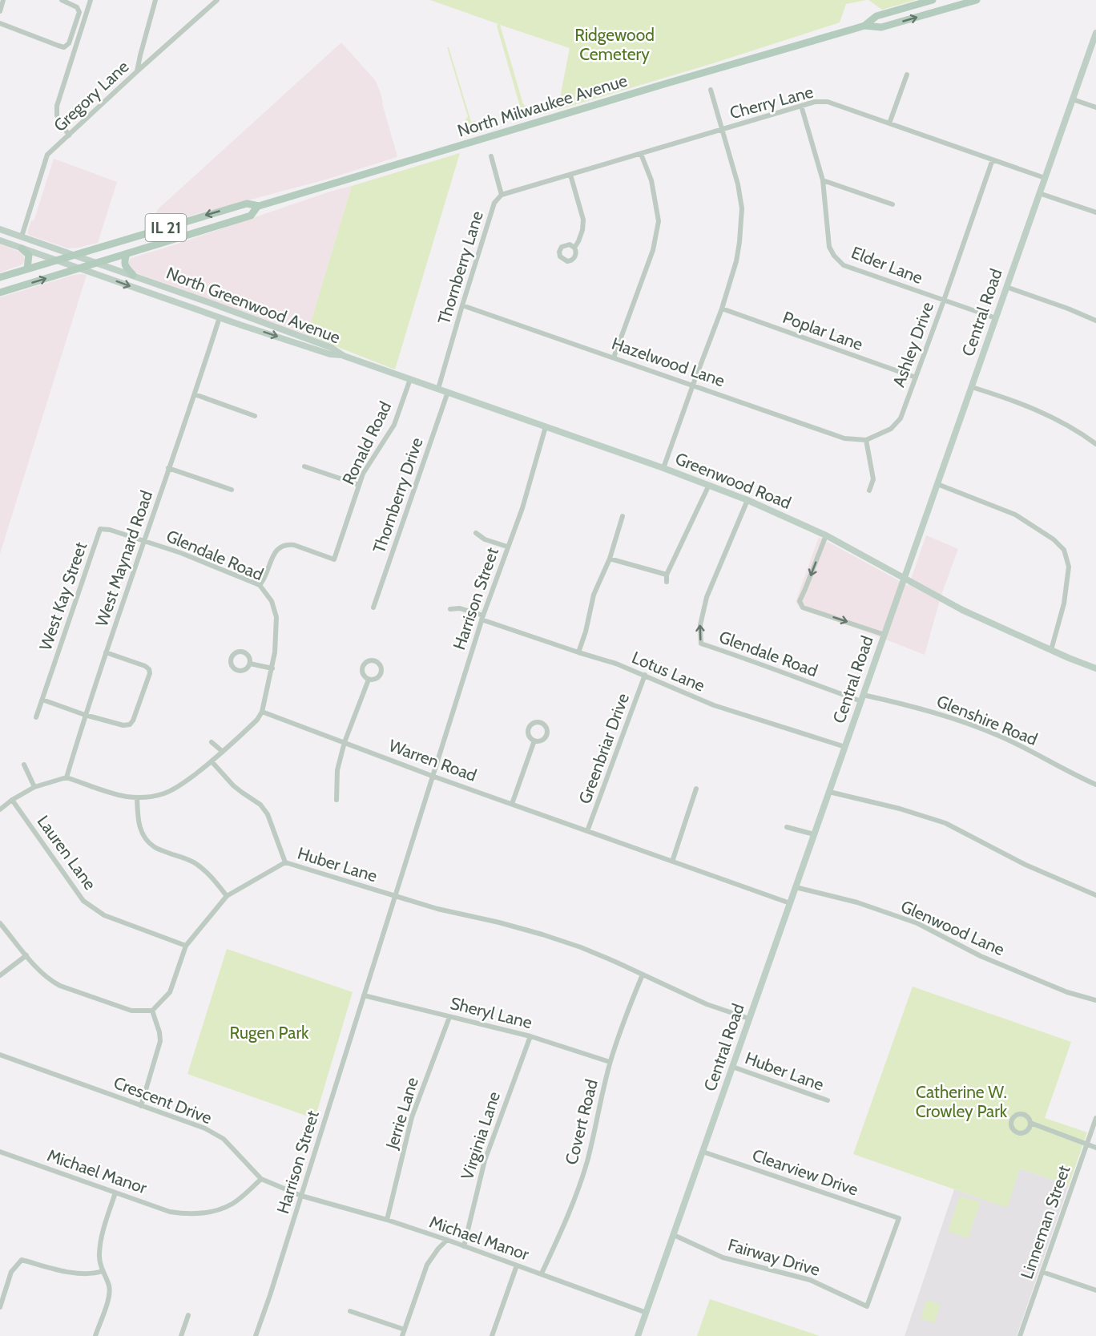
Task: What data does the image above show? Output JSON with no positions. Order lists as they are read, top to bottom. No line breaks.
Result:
{"streets":{"main road":["North Milwaukee Avenue","IL 21","North Greenwood Avenue","Central Road","Greenwood Road"],"street":["Gregory Lane","Cherry Lane","Elder Lane","Thornberry Lane","Poplar Lane","Ashley Drive","Hazelwood Lane","Ronald Road","Thornberry Drive","Glendale Road","West Maynard Road","West Kay Street","Harrison Street","Lotus Lane","Glenshire Road","Greenbriar Drive","Warren Road","Lauren Lane","Huber Lane","Glenwood Lane","Sheryl Lane","Crescent Drive","Jerrie Lane","Covert Road","Virginia Lane","Michael Manor","Clearview Drive","Linneman Street","Fairway Drive"]},"crossings":[["Gregory Lane","North Greenwood Avenue"],["Cherry Lane","Elder Lane"],["Cherry Lane","Thornberry Lane"],["Cherry Lane","Central Road"],["Cherry Lane","Ashley Drive"],["North Milwaukee Avenue","North Greenwood Avenue"],["Elder Lane","Central Road"],["Elder Lane","Ashley Drive"],["Thornberry Lane","Hazelwood Lane"],["Thornberry Lane","Greenwood Road"],["North Greenwood Avenue","Greenwood Road"],["North Greenwood Avenue","West Maynard Road"],["Central Road","Greenwood Road"],["Central Road","Glendale Road"],["Central Road","Lotus Lane"],["Central Road","Glenshire Road"],["Central Road","Warren Road"],["Central Road","Huber Lane"],["Central Road","Glenwood Lane"],["Central Road","Michael Manor"],["Central Road","Clearview Drive"],["Central Road","Fairway Drive"],["Poplar Lane","Ashley Drive"],["Ashley Drive","Hazelwood Lane"],["Ronald Road","Greenwood Road"],["Ronald Road","Glendale Road"],["Greenwood Road","Thornberry Drive"],["Greenwood Road","Glendale Road"],["Glendale Road","West Maynard Road"],["Glendale Road","West Kay Street"],["Glendale Road","Glenshire Road"],["Glendale Road","Warren Road"],["West Maynard Road","West Kay Street"],["Harrison Street","Lotus Lane"],["Harrison Street","Warren Road"],["Harrison Street","Huber Lane"],["Harrison Street","Sheryl Lane"],["Harrison Street","Crescent Drive"],["Harrison Street","Michael Manor"],["Lotus Lane","Greenbriar Drive"],["Greenbriar Drive","Warren Road"],["Lauren Lane","Huber Lane"],["Huber Lane","Covert Road"],["Sheryl Lane","Jerrie Lane"],["Sheryl Lane","Covert Road"],["Sheryl Lane","Virginia Lane"],["Crescent Drive","Michael Manor"],["Jerrie Lane","Michael Manor"],["Covert Road","Michael Manor"],["Virginia Lane","Michael Manor"],["Clearview Drive","Fairway Drive"]],"parks":["Ridgewood Cemetery","Rugen Park","Catherine W. Crowley Park"]}
